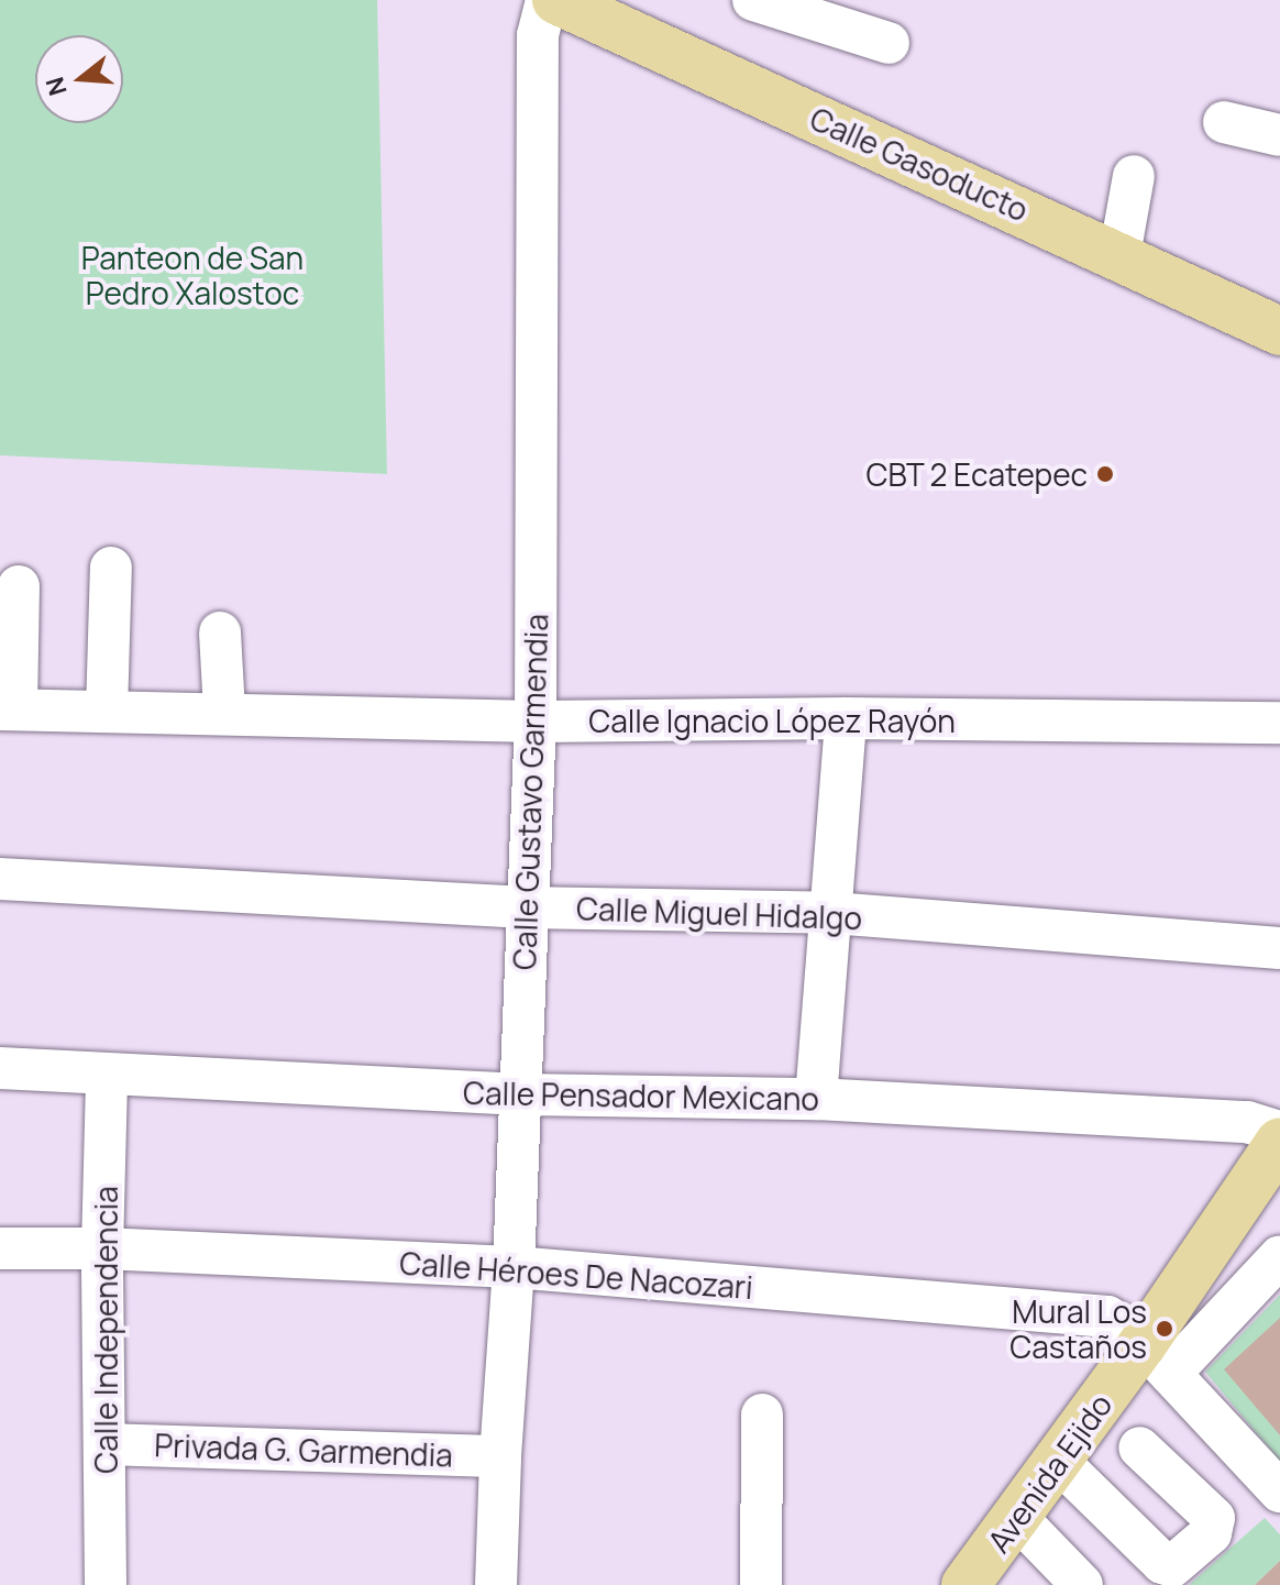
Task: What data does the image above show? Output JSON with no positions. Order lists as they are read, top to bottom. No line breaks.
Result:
{"streets":{"main road":["Calle Gasoducto","Avenida Ejido"],"street":["Calle Ignacio López Rayón","Calle Gustavo Garmendia","Calle Miguel Hidalgo","Calle Pensador Mexicano","Calle Héroes De Nacozari","Calle Independencia","Privada G. Garmendia"]},"crossings":[["Calle Ignacio López Rayón","Calle Gustavo Garmendia"],["Calle Gustavo Garmendia","Calle Miguel Hidalgo"],["Calle Gustavo Garmendia","Calle Pensador Mexicano"],["Calle Gustavo Garmendia","Calle Héroes De Nacozari"],["Calle Gustavo Garmendia","Privada G. Garmendia"],["Calle Pensador Mexicano","Calle Independencia"],["Calle Héroes De Nacozari","Calle Independencia"],["Calle Héroes De Nacozari","Avenida Ejido"],["Calle Independencia","Privada G. Garmendia"]],"parks":["Panteon de San Pedro Xalostoc"],"places":["CBT 2 Ecatepec","Mural Los Castaños"],"north":"left"}
